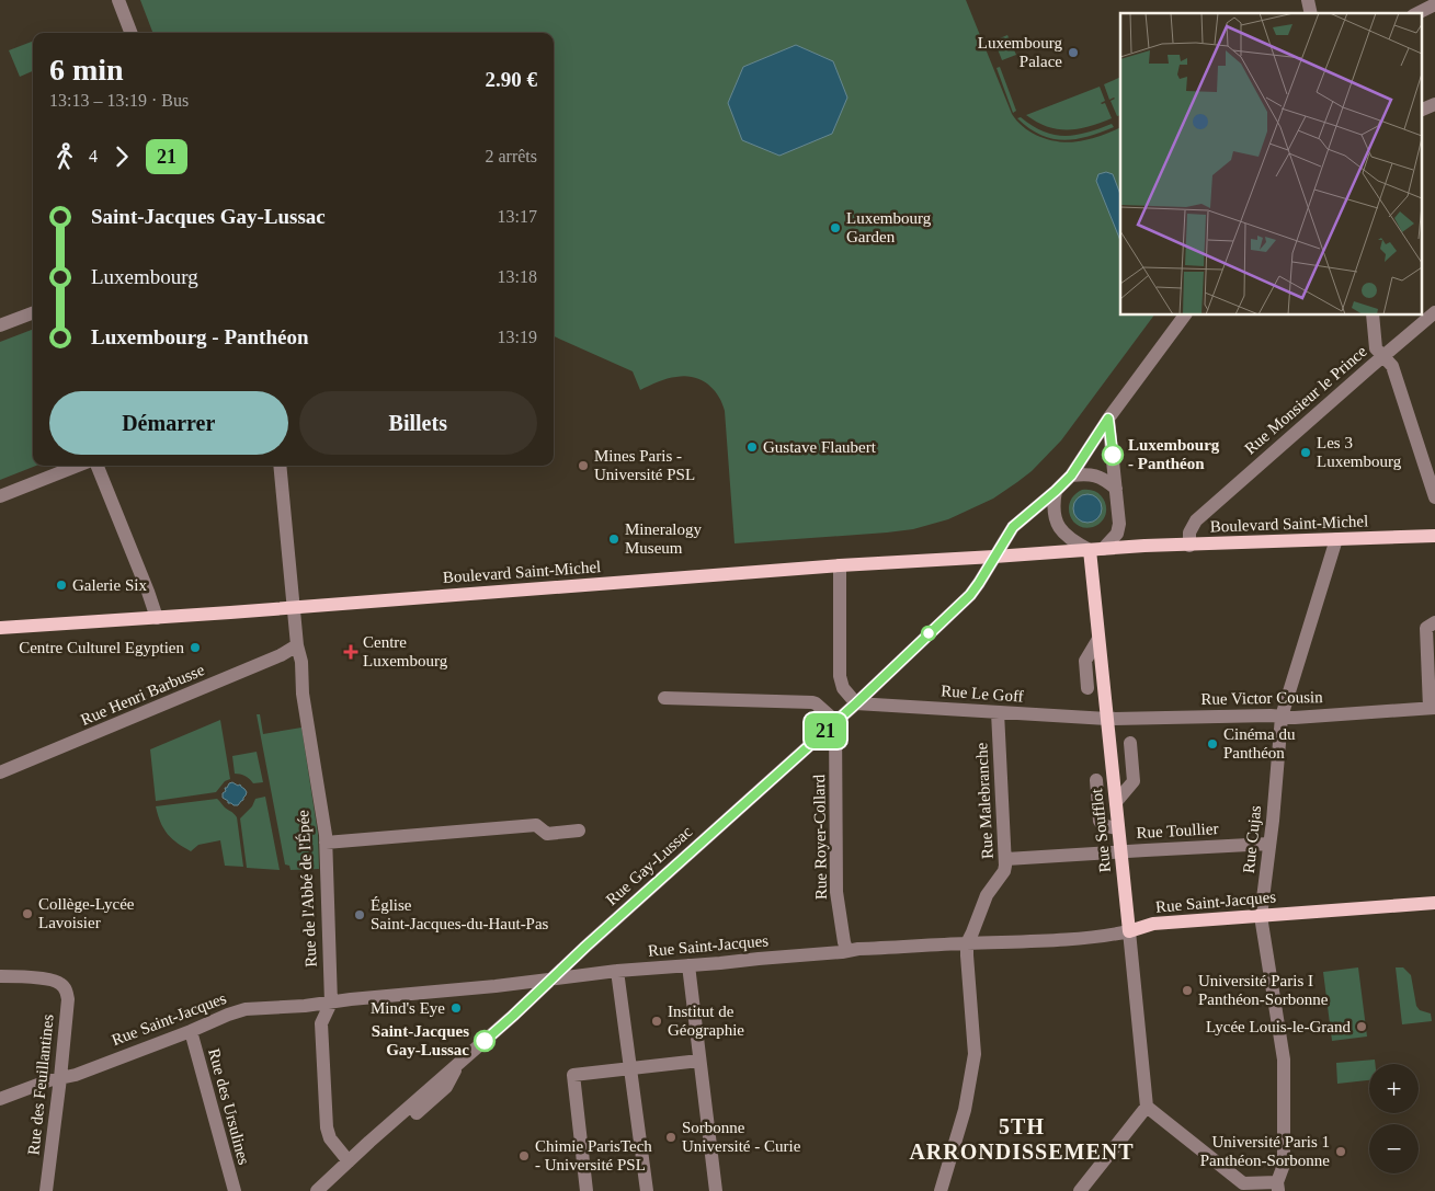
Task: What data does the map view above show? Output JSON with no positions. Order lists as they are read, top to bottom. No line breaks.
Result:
{"streets":{"main road":["Boulevard Saint-Michel","Rue Soufflot","Rue Saint-Jacques"],"street":["Rue Monsieur le Prince","Rue Le Goff","Rue Henri Barbusse","Rue Victor Cousin","Rue Malebranche","Rue Toullier","Rue Royer-Collard","Rue Cujas","Rue Gay-Lussac","Rue de l'Abbé de l'Épée","Rue des Feuillantines","Rue des Ursulines"]},"crossings":[["Rue Monsieur le Prince","Boulevard Saint-Michel"],["Boulevard Saint-Michel","Rue Soufflot"],["Boulevard Saint-Michel","Rue Cujas"],["Boulevard Saint-Michel","Rue Gay-Lussac"],["Boulevard Saint-Michel","Rue de l'Abbé de l'Épée"],["Rue Le Goff","Rue Victor Cousin"],["Rue Le Goff","Rue Malebranche"],["Rue Le Goff","Rue Soufflot"],["Rue Le Goff","Rue Gay-Lussac"],["Rue Henri Barbusse","Rue de l'Abbé de l'Épée"],["Rue Victor Cousin","Rue Soufflot"],["Rue Victor Cousin","Rue Cujas"],["Rue Malebranche","Rue Toullier"],["Rue Malebranche","Rue Saint-Jacques"],["Rue Soufflot","Rue Toullier"],["Rue Soufflot","Rue Gay-Lussac"],["Rue Soufflot","Rue Saint-Jacques"],["Rue Toullier","Rue Cujas"],["Rue Royer-Collard","Rue Gay-Lussac"],["Rue Royer-Collard","Rue Saint-Jacques"],["Rue Cujas","Rue Saint-Jacques"],["Rue Gay-Lussac","Rue de l'Abbé de l'Épée"],["Rue Gay-Lussac","Rue Saint-Jacques"],["Rue de l'Abbé de l'Épée","Rue Saint-Jacques"],["Rue Saint-Jacques","Rue des Feuillantines"],["Rue Saint-Jacques","Rue des Ursulines"]],"districts":["5TH ARRONDISSEMENT"],"places":{"other":["Luxembourg Palace","Luxembourg Garden","Gustave Flaubert","Les 3 Luxembourg","Luxembourg - Panthéon","Mines Paris - Université PSL","Mineralogy Museum","Galerie Six","Centre Culturel Egyptien","Cinéma du Panthéon","Collège-Lycée Lavoisier","Église Saint-Jacques-du-Haut-Pas","Université Paris I Panthéon-Sorbonne","Mind's Eye","Institut de Géographie","Lycée Louis-le-Grand","Saint-Jacques Gay-Lussac","Sorbonne Université - Curie","Université Paris 1 Panthéon-Sorbonne","Chimie ParisTech - Université PSL"],"health":["Centre Luxembourg"]},"lines":["bus line 21"],"page":{"on_map":"21","heading":["6 min","13:13 – 13:19 · Bus","2.90 €"],"legs":["4","21","2 arrêts"],"list":[{"name":"Saint-Jacques Gay-Lussac","value":"13:17"},{"name":"Luxembourg","value":"13:18"},{"name":"Luxembourg - Panthéon","value":"13:19"}],"buttons":["Démarrer","Billets"],"map_buttons":["+","−"]}}
